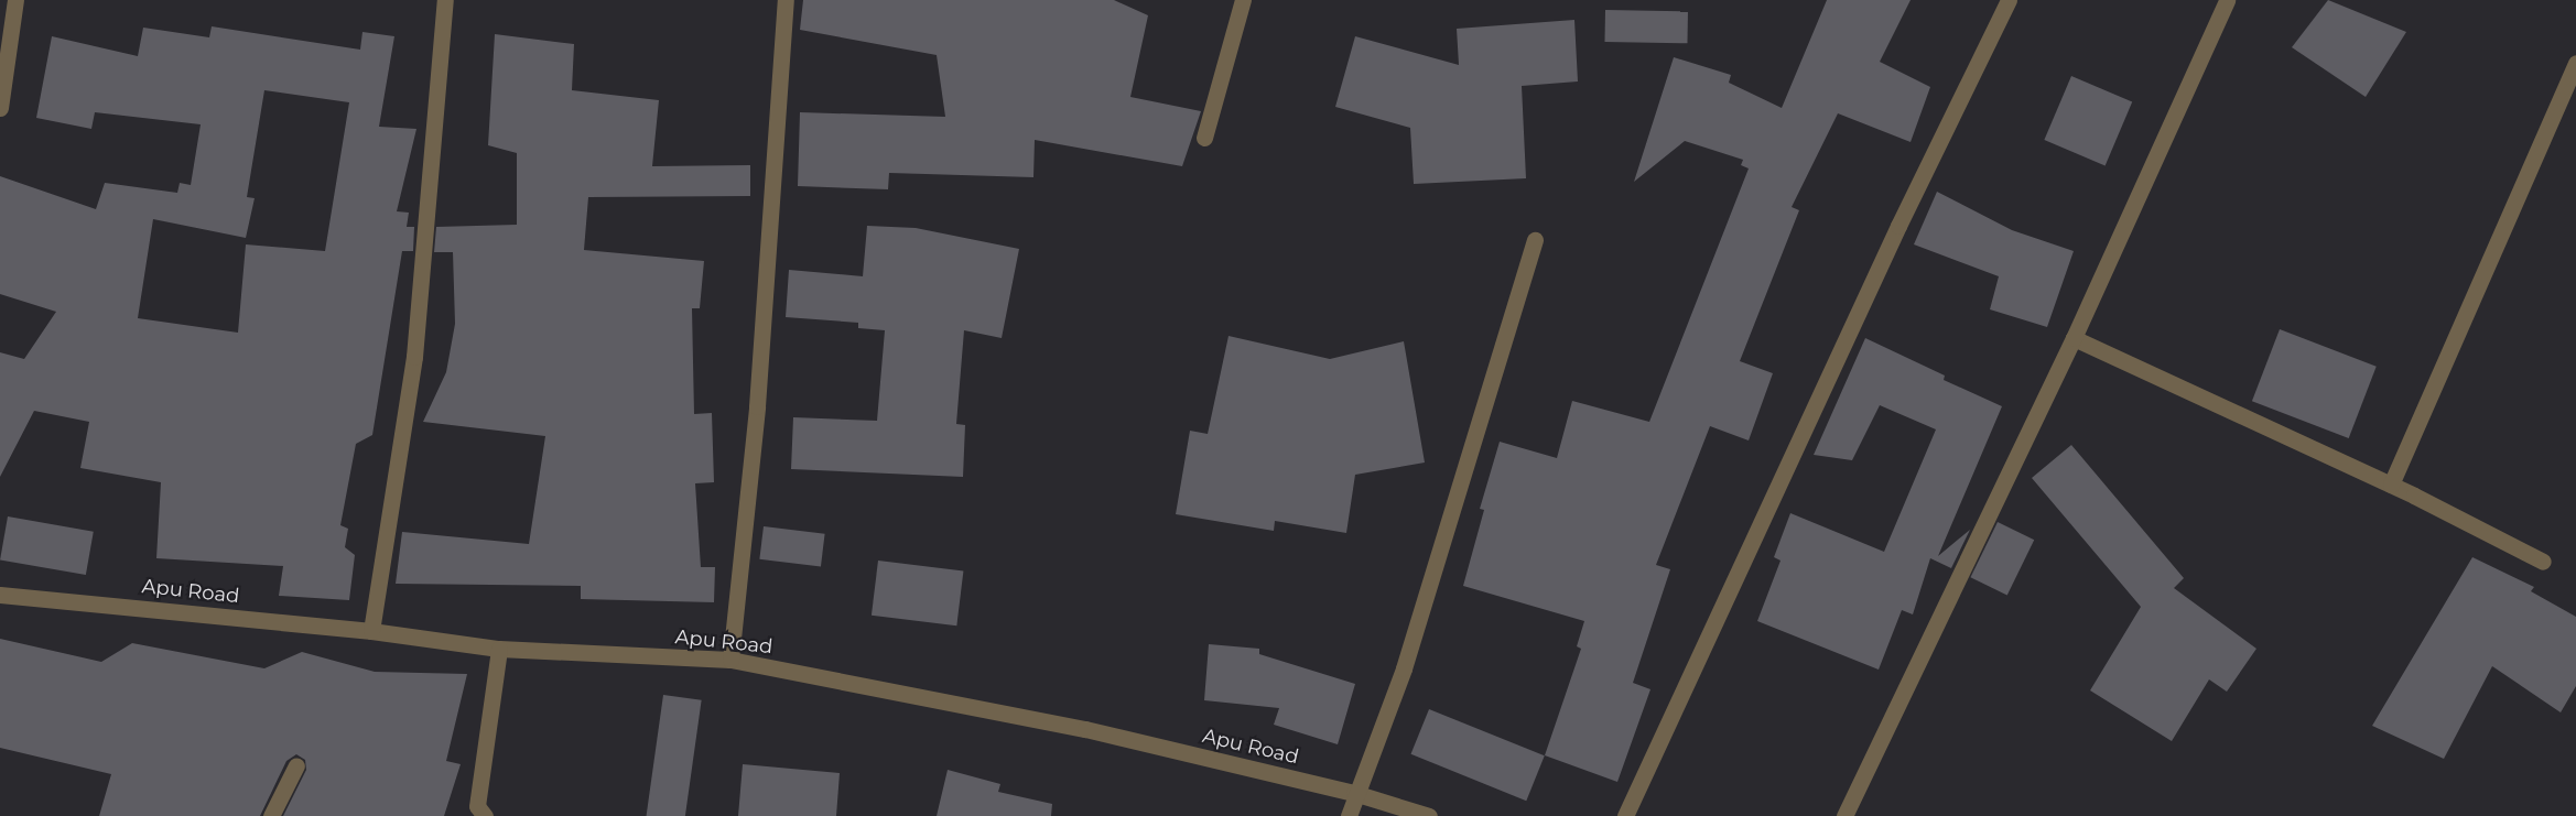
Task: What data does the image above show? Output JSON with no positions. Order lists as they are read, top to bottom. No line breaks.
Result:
{"streets":{"street":["Apu Road"]}}
